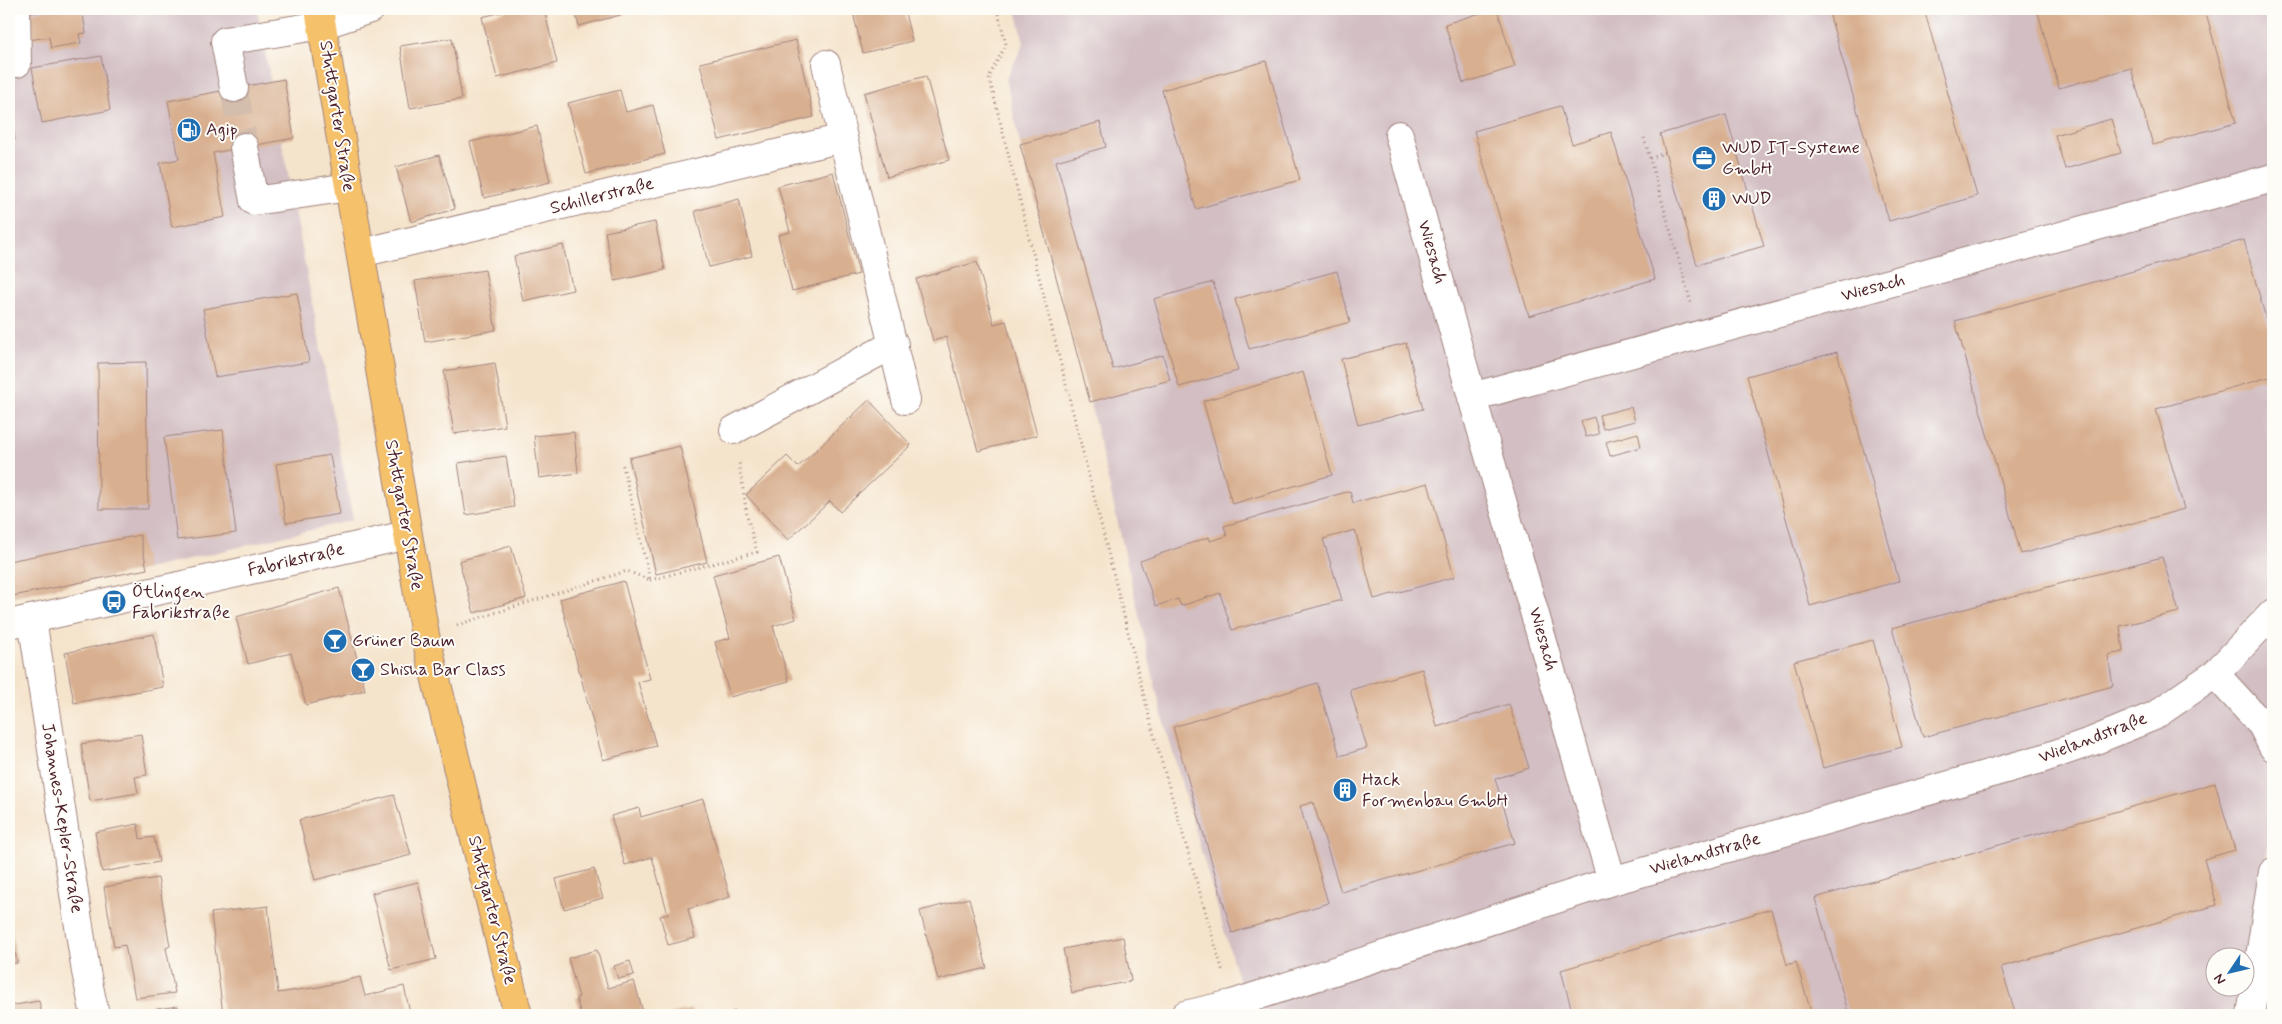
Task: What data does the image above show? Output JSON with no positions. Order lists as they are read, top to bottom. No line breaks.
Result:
{"streets":{"main road":["Stuttgarter Straße"],"street":["Schillerstraße","Wiesach","Fabrikstraße","Wielandstraße","Johannes-Kepler-Straße"]},"crossings":[["Stuttgarter Straße","Schillerstraße"],["Stuttgarter Straße","Fabrikstraße"],["Wiesach","Wielandstraße"],["Fabrikstraße","Johannes-Kepler-Straße"]],"places":{"fuel station":["Agip"],"office":["WUD IT-Systeme GmbH"],"building":["WUD","Hack Formenbau GmbH"],"bus stop":["Ötlingen Fabrikstraße"],"bar":["Grüner Baum","Shisha Bar Class"]},"north":"bottom left"}
